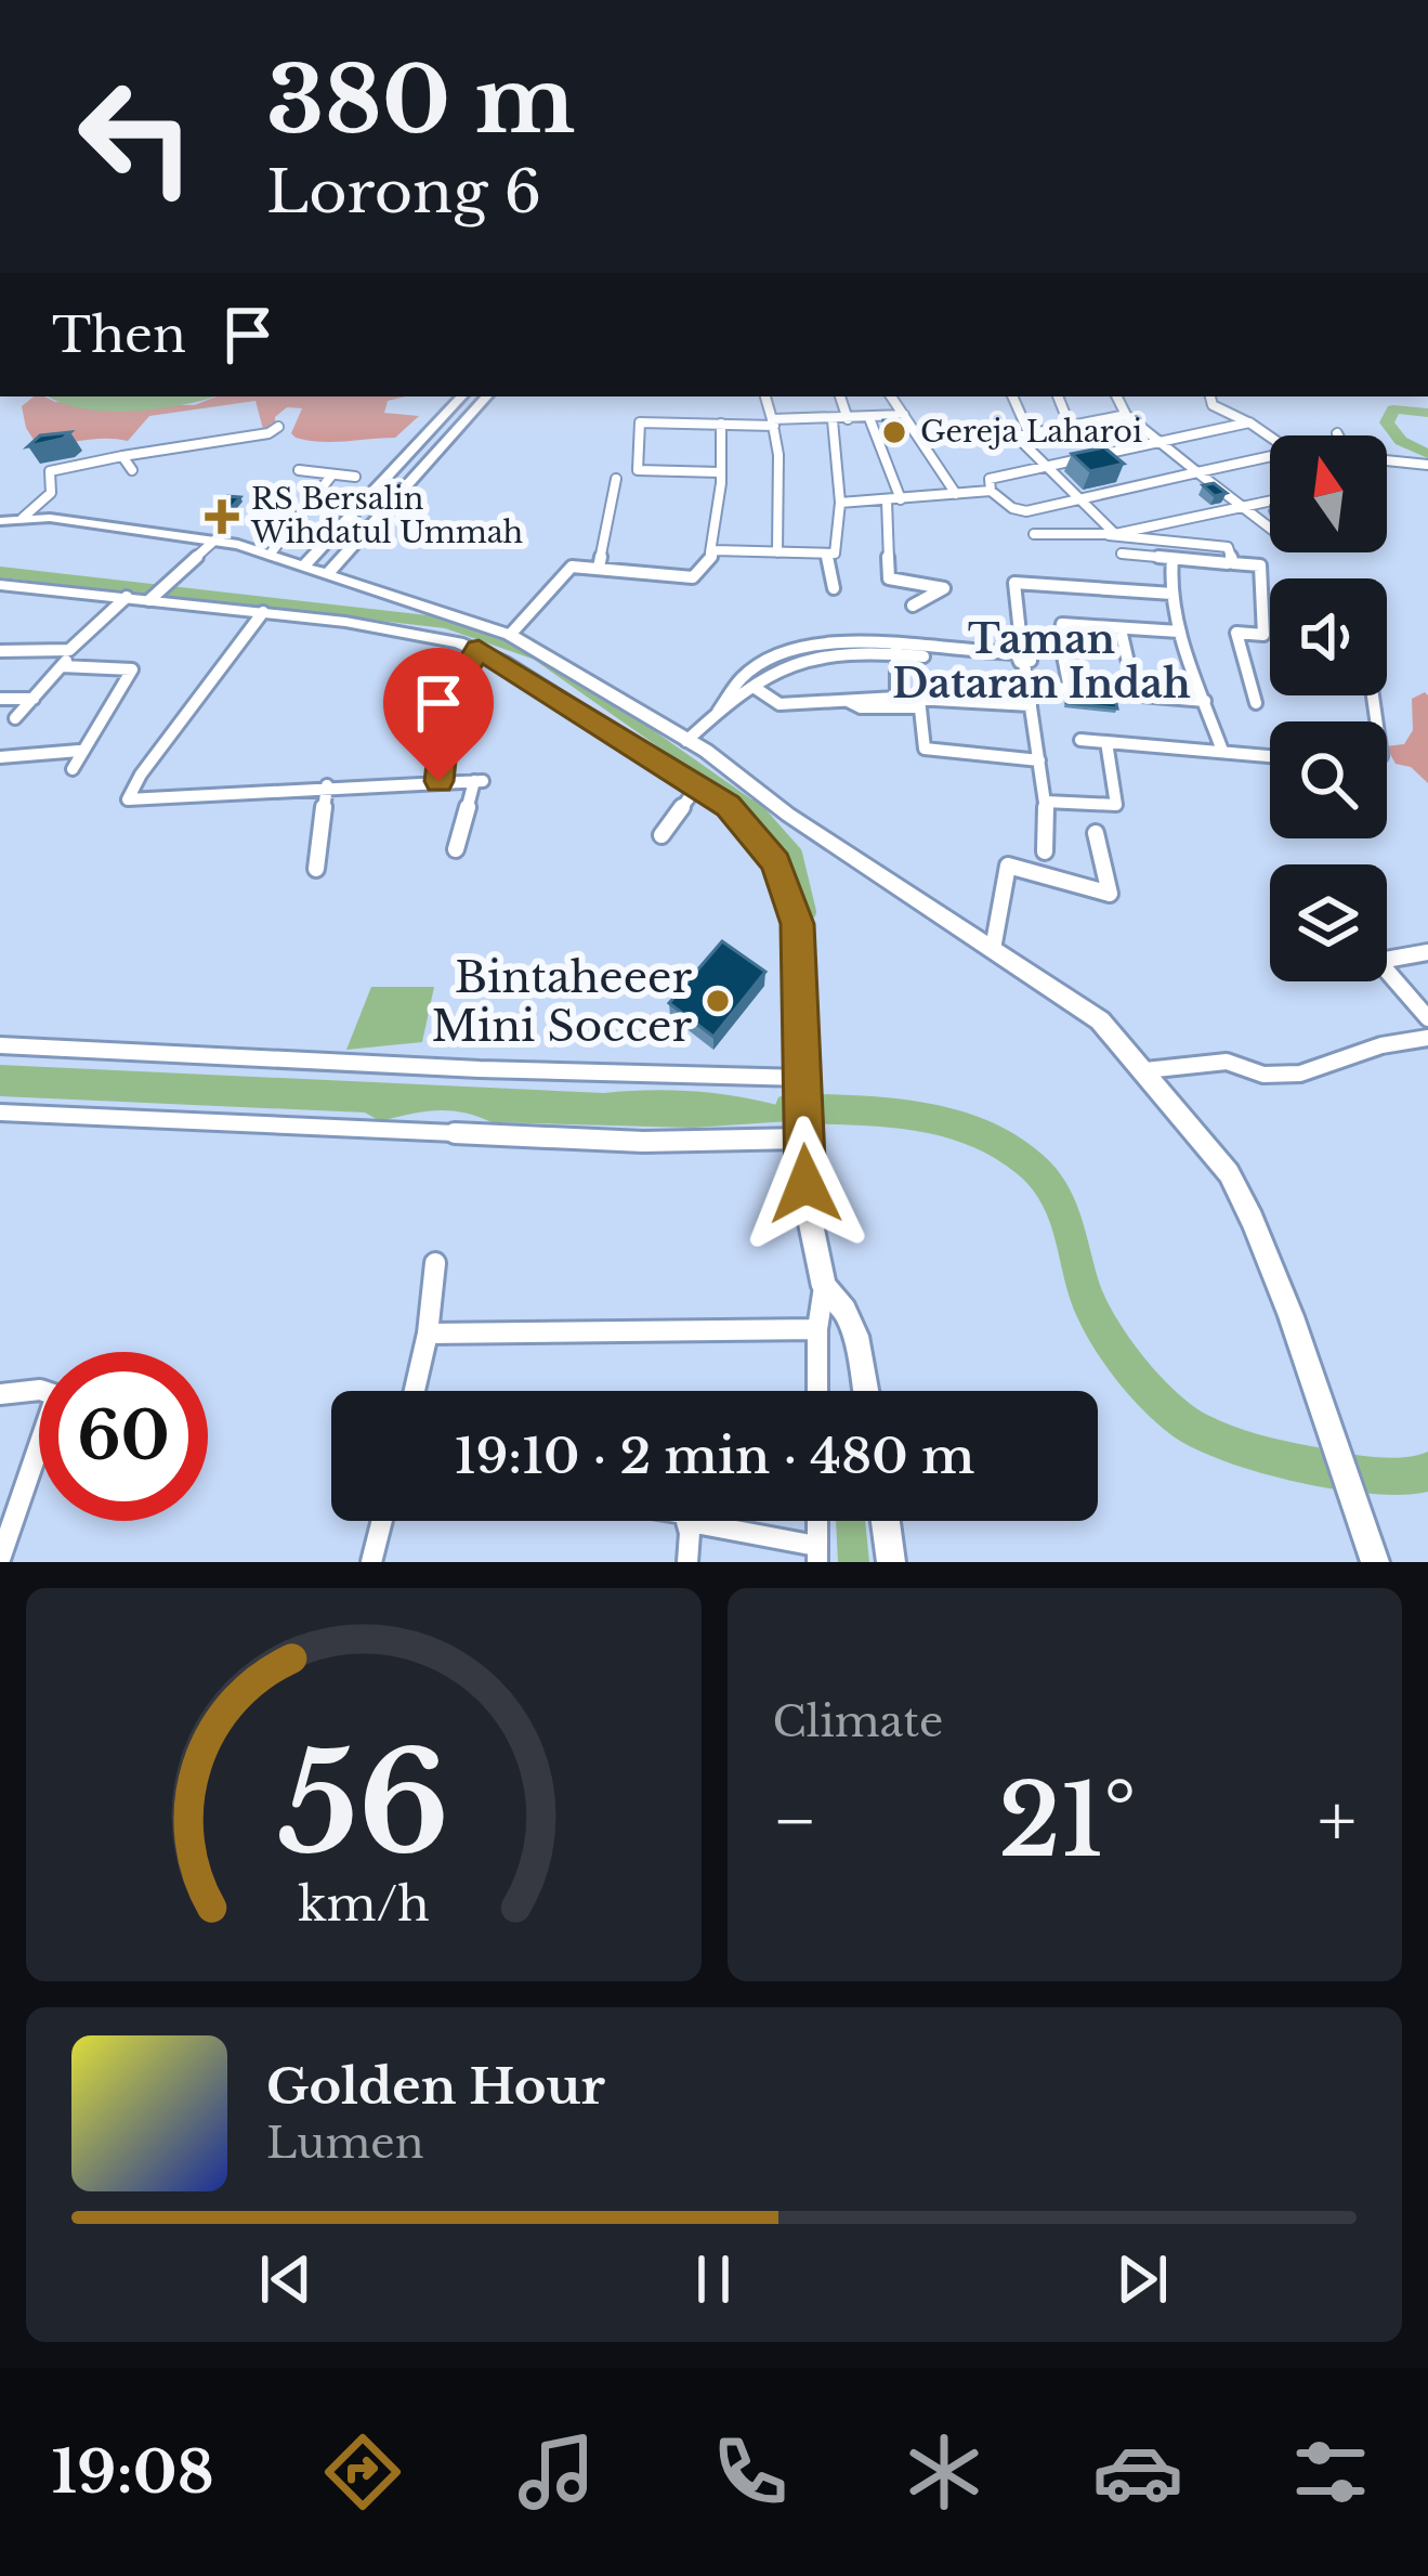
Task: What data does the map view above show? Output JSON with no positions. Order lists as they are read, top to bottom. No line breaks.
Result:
{"districts":["Taman Dataran Indah"],"places":{"other":["Gereja Laharoi","Bintaheeer Mini Soccer"],"health":["RS Bersalin Wihdatul Ummah"]},"north":"top","page":{"turn":["380 m","Lorong 6"],"then":"Then","limit":"60","trip":"19:10 · 2 min · 480 m","tile":"Climate","heat":["−","21°","+"],"song":["Golden Hour","Lumen"],"tabs":"19:08","gauge":["56","km/h"]}}
